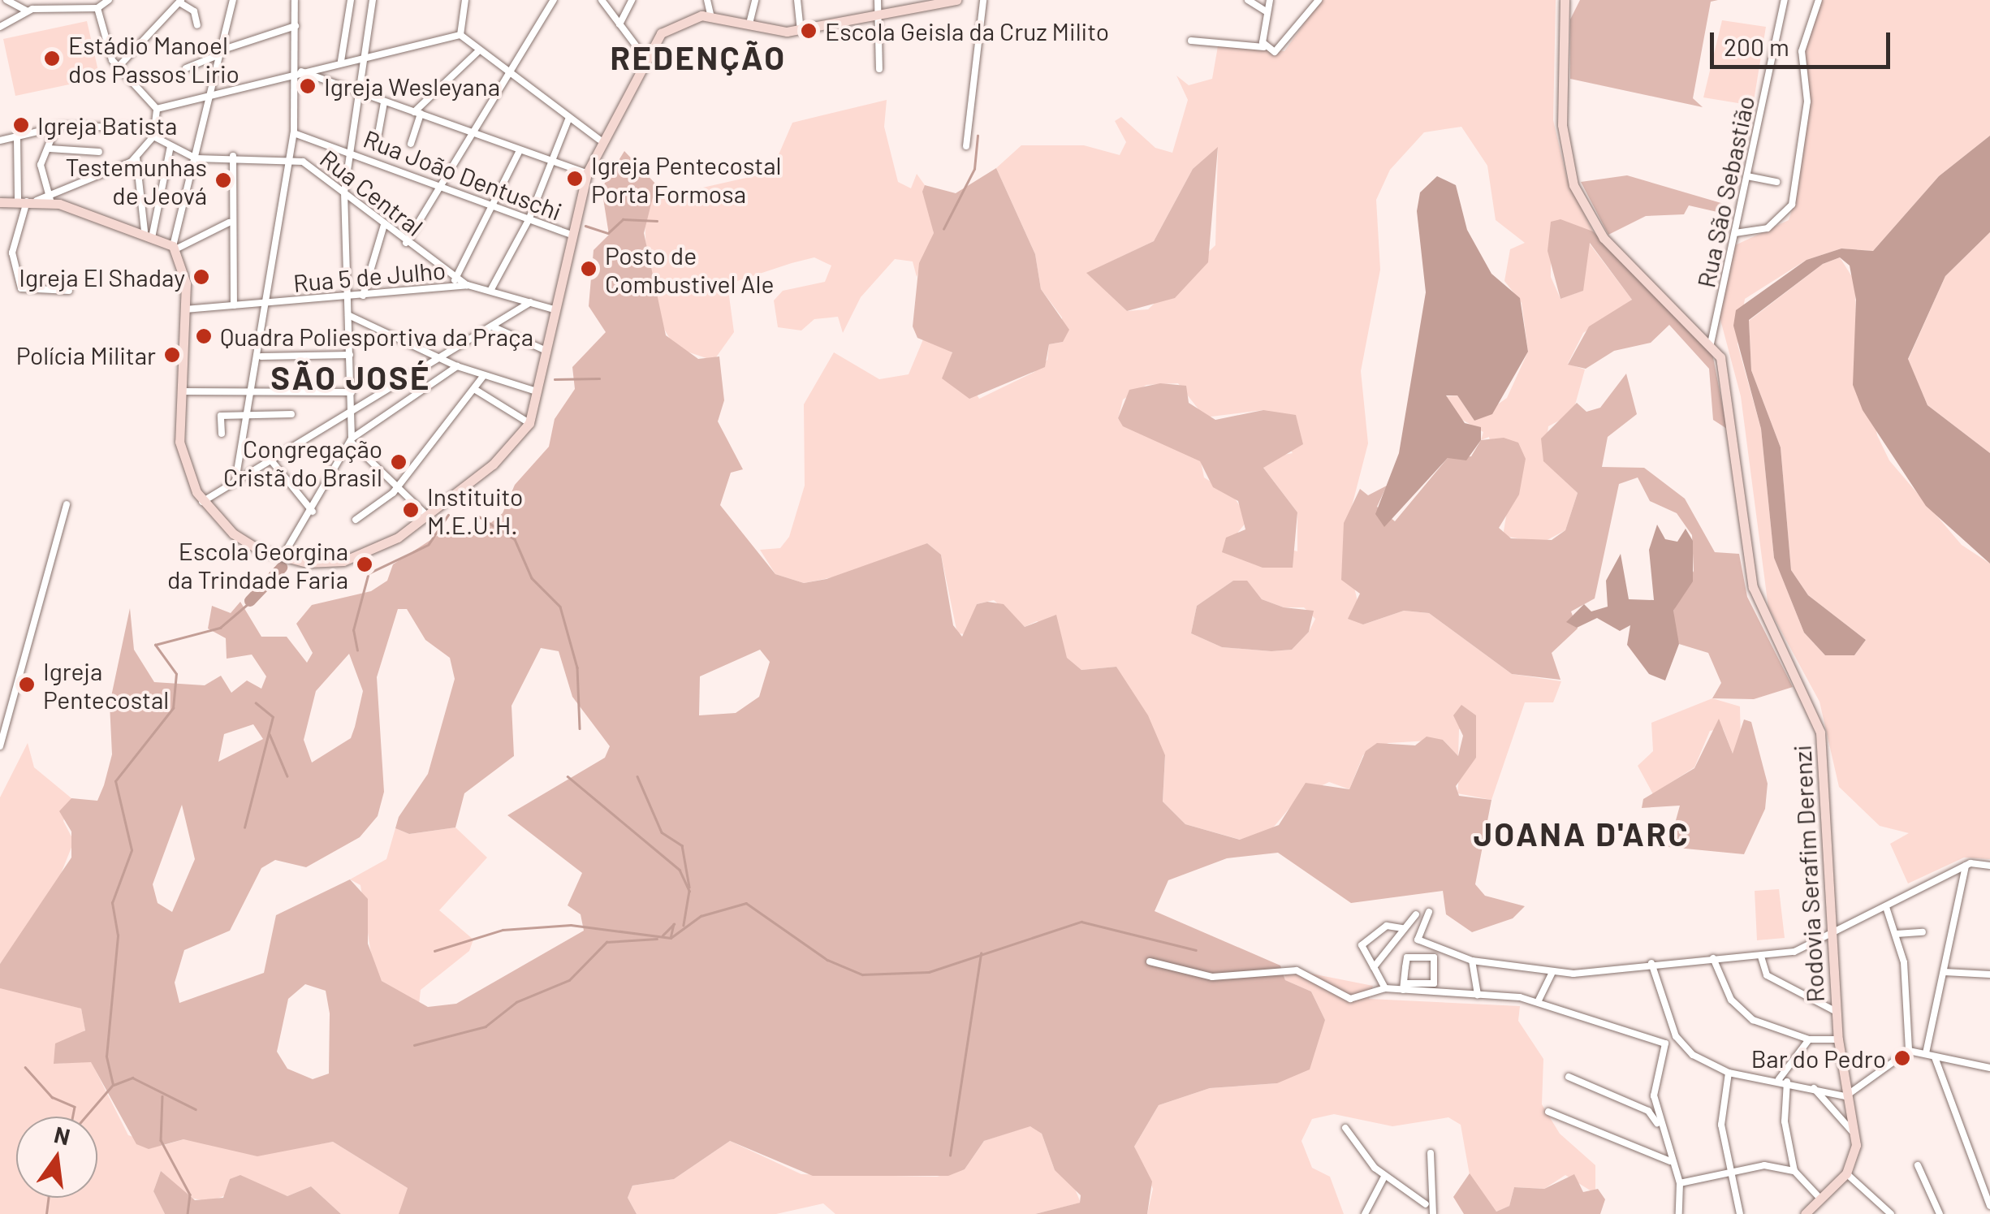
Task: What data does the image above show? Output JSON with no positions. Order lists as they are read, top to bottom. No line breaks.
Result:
{"streets":{"main road":["Rodovia Serafim Derenzi"],"street":["Rua João Dentuschi","Rua São Sebastião","Rua Central","Rua 5 de Julho"]},"crossings":[["Rua São Sebastião","Rodovia Serafim Derenzi"],["Rua Central","Rua 5 de Julho"]],"districts":["REDENÇÃO","SÃO JOSÉ","JOANA D'ARC"],"places":["Escola Geisla da Cruz Milito","Estádio Manoel dos Passos Lirio","Igreja Wesleyana","Igreja Batista","Igreja Pentecostal Porta Formosa","Testemunhas de Jeová","Posto de Combustivel Ale","Igreja El Shaday","Quadra Poliesportiva da Praça","Polícia Militar","Congregação Cristã do Brasil","Instituito M.E.U.H.","Escola Georgina da Trindade Faria","Igreja Pentecostal","Bar do Pedro"],"scale_bar":"200 m","north":"top"}
